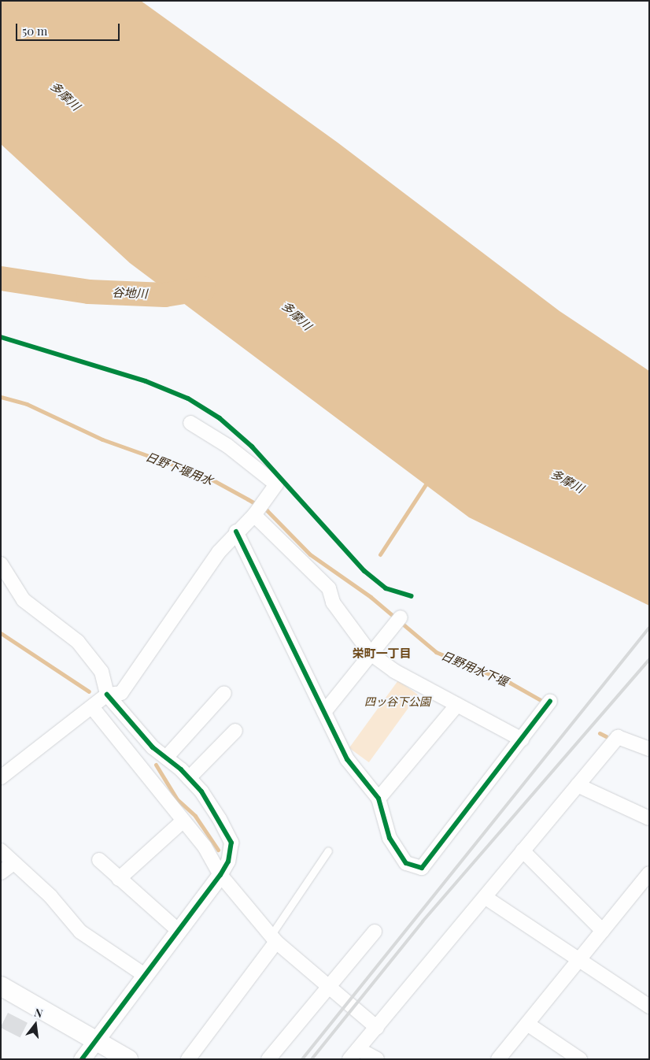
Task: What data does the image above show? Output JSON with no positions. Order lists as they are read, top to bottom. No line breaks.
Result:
{"districts":["栄町一丁目"],"water":["多摩川","谷地川","日野下堰用水","日野用水下堰"],"parks":["四ッ谷下公園"],"scale_bar":"50 m","north":"top"}
